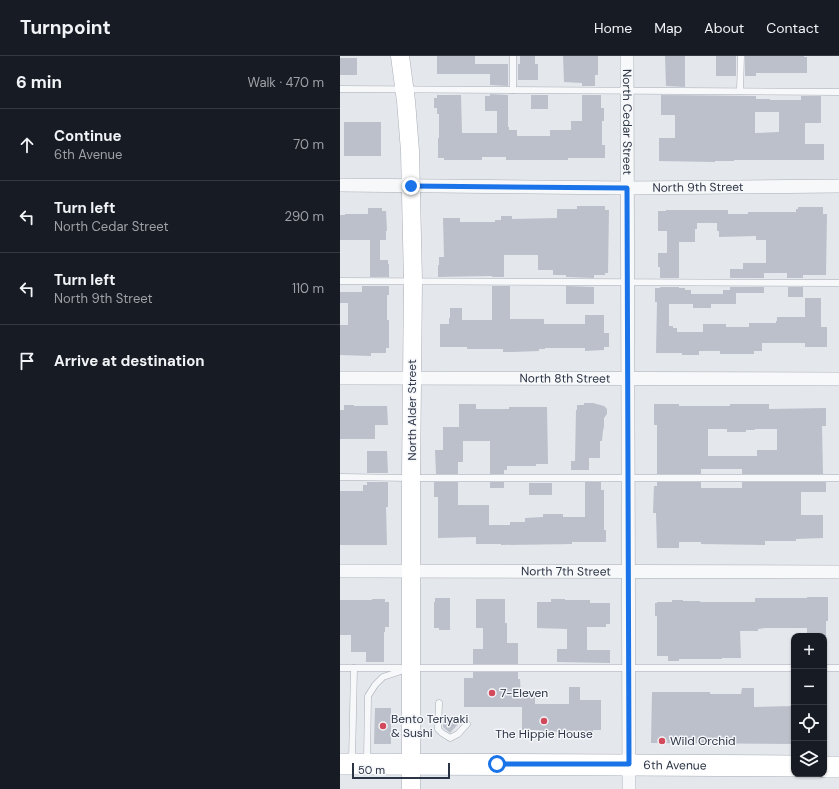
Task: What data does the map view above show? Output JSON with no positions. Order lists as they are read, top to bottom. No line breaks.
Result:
{"streets":{"main road":["6th Avenue"],"street":["North Cedar Street","North 9th Street","North 8th Street","North Alder Street","North 7th Street"]},"crossings":[["North Cedar Street","North 9th Street"],["North Cedar Street","North 8th Street"],["North Cedar Street","North 7th Street"],["North Cedar Street","6th Avenue"],["North 9th Street","North Alder Street"],["North 8th Street","North Alder Street"],["North Alder Street","North 7th Street"],["North Alder Street","6th Avenue"]],"places":["7-Eleven","The Hippie House","Bento Teriyaki & Sushi","Wild Orchid"],"scale_bar":"50 m","page":{"header":"Turnpoint","nav":["Home","Map","About","Contact"],"heading":["6 min","Walk · 470 m"],"list":[["Continue","6th Avenue","70 m"],["Turn left","North Cedar Street","290 m"],["Turn left","North 9th Street","110 m"],"Arrive at destination"],"map_buttons":["+","−"],"scale":"50 m"}}
